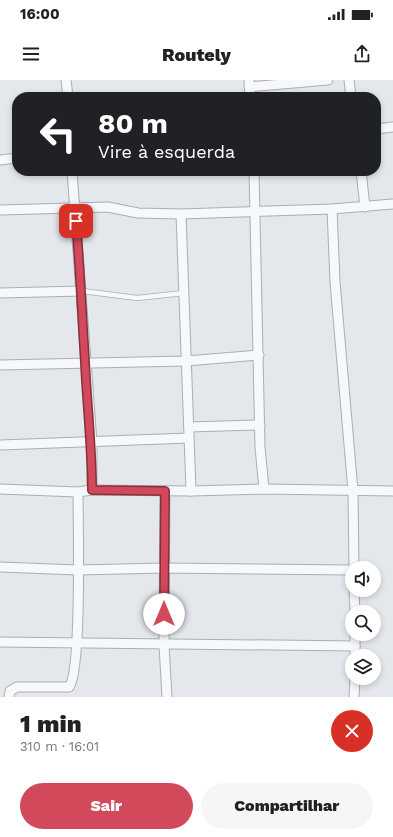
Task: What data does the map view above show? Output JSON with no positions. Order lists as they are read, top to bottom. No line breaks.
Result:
{"page":{"status":"16:00","header":"Routely","turn":["80 m","Vire à esquerda"],"heading":["1 min","310 m · 16:01"],"buttons":["Sair","Compartilhar"]}}
